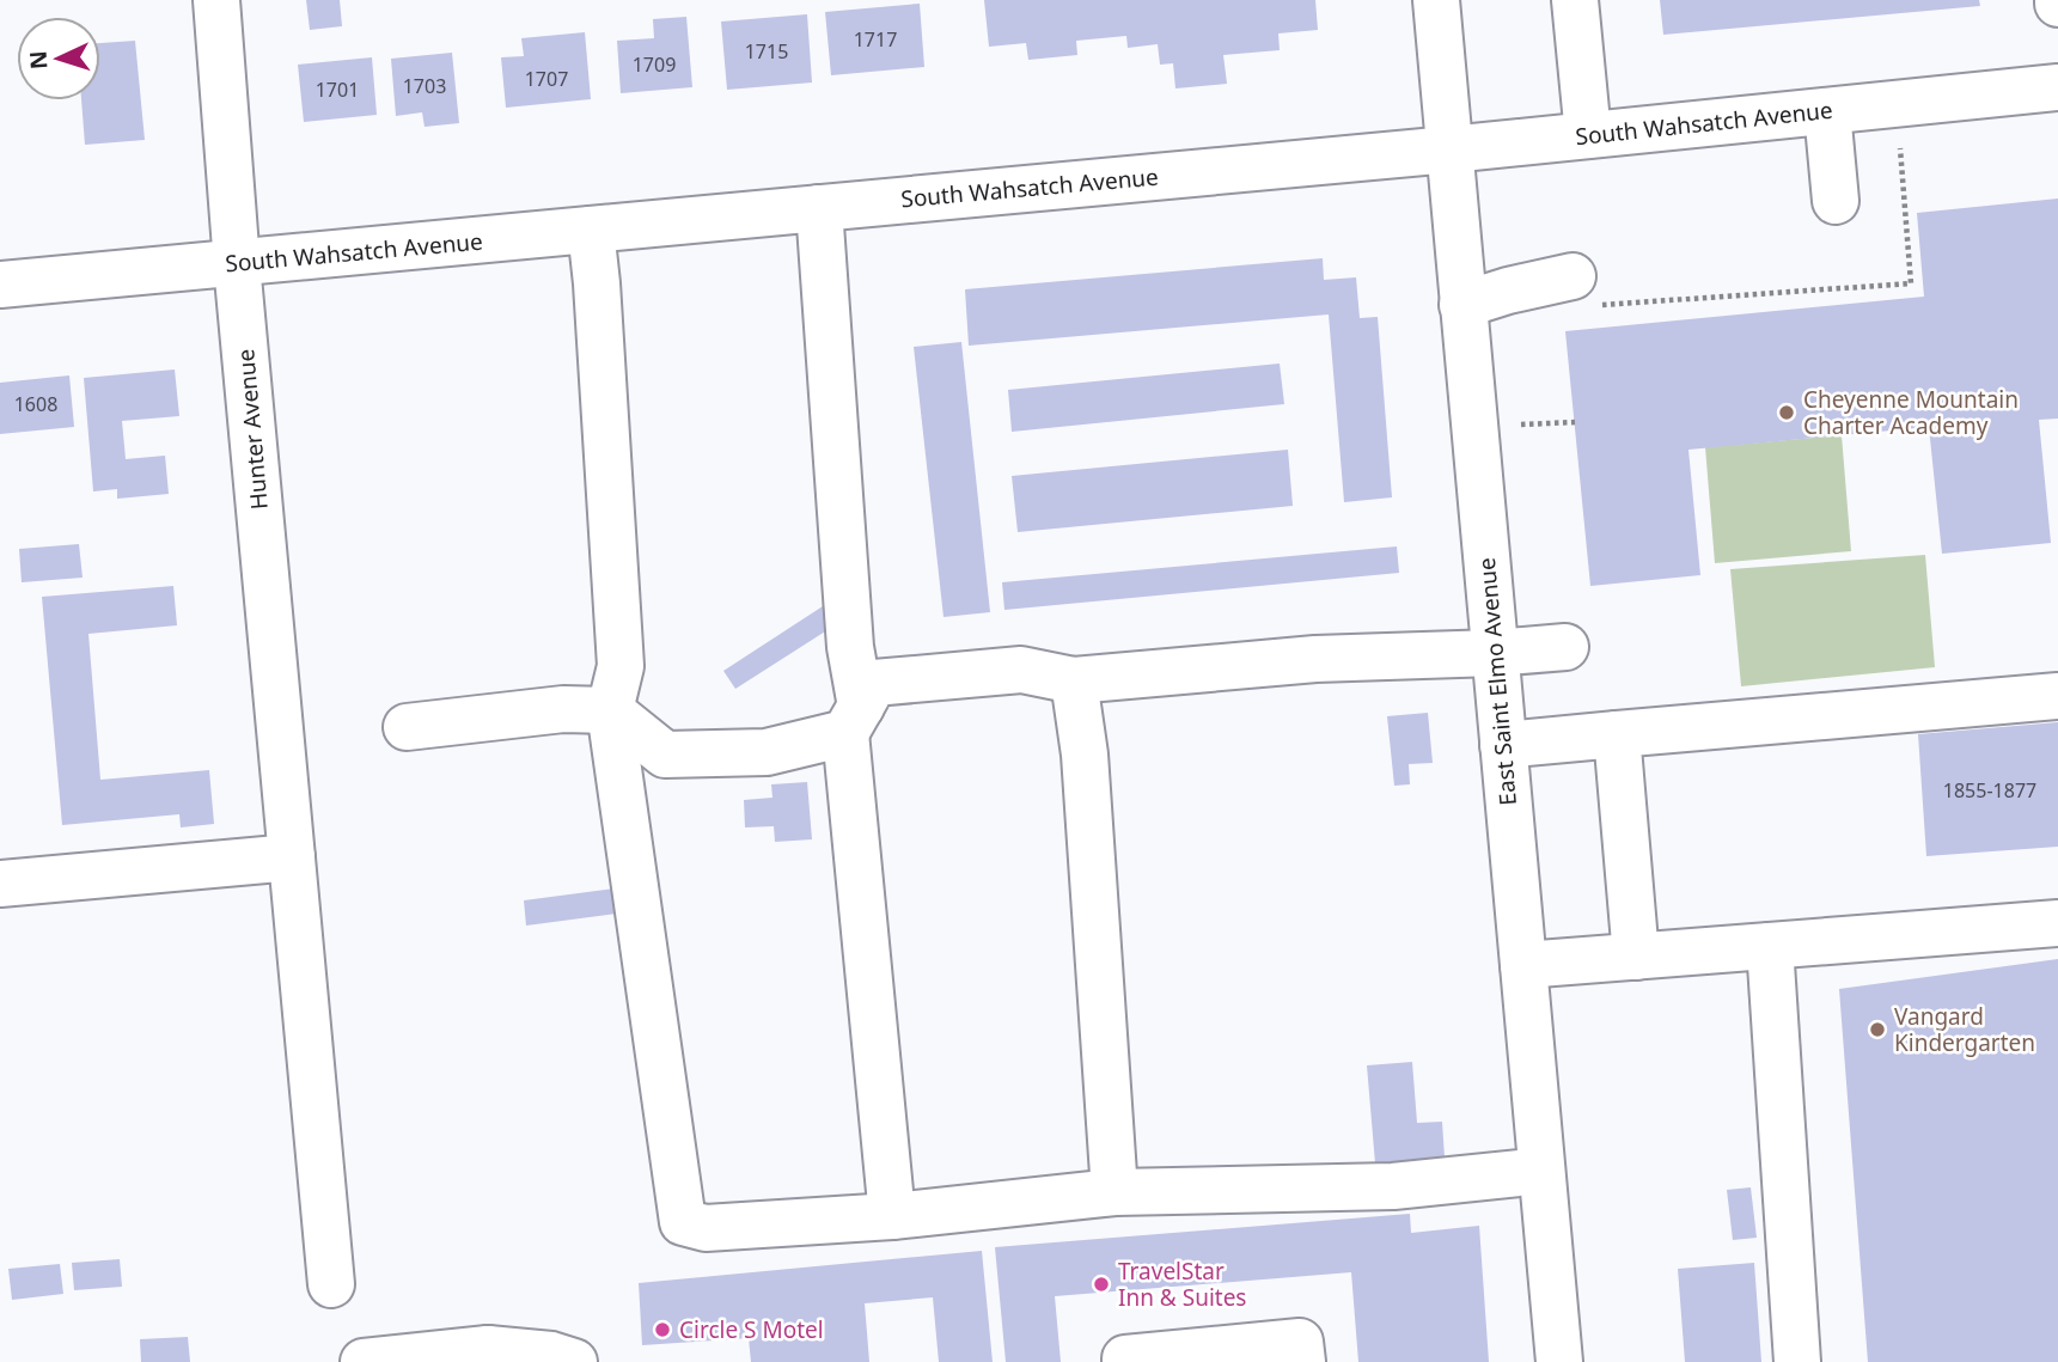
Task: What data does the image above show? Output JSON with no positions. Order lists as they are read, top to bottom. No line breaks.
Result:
{"streets":{"street":["South Wahsatch Avenue","Hunter Avenue","East Saint Elmo Avenue"]},"crossings":[["South Wahsatch Avenue","Hunter Avenue"],["South Wahsatch Avenue","East Saint Elmo Avenue"]],"places":["Cheyenne Mountain Charter Academy","Vangard Kindergarten","TravelStar Inn & Suites","Circle S Motel"],"house_numbers":["1717","1715","1709","1707","1703","1701","1608","1855-1877"],"north":"left"}
